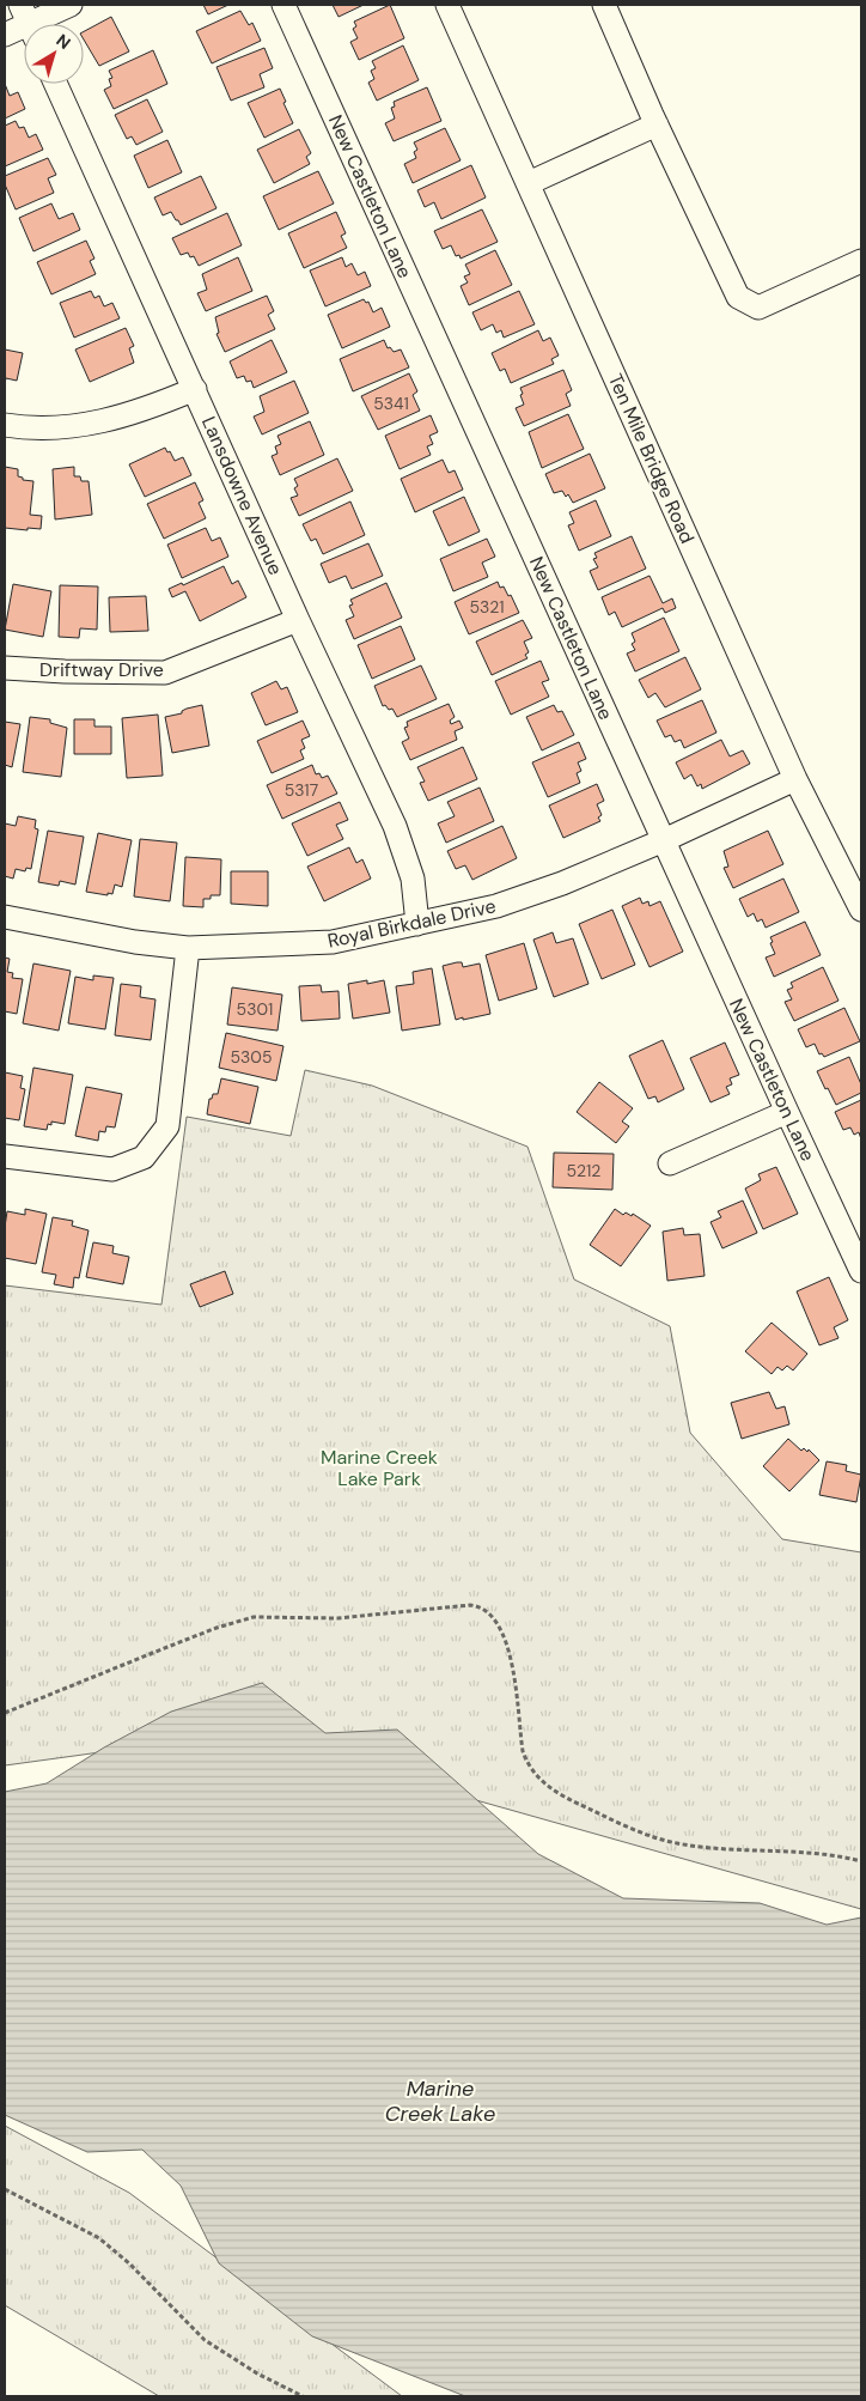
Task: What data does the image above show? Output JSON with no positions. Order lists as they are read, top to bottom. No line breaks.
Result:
{"streets":{"street":["New Castleton Lane","Ten Mile Bridge Road","Lansdowne Avenue","Driftway Drive","Royal Birkdale Drive"]},"crossings":[["New Castleton Lane","Royal Birkdale Drive"],["Ten Mile Bridge Road","Royal Birkdale Drive"],["Lansdowne Avenue","Driftway Drive"],["Lansdowne Avenue","Royal Birkdale Drive"]],"water":["Marine Creek Lake"],"parks":["Marine Creek Lake Park"],"house_numbers":["5341","5321","5317","5301","5305","5212"],"north":"top right"}
